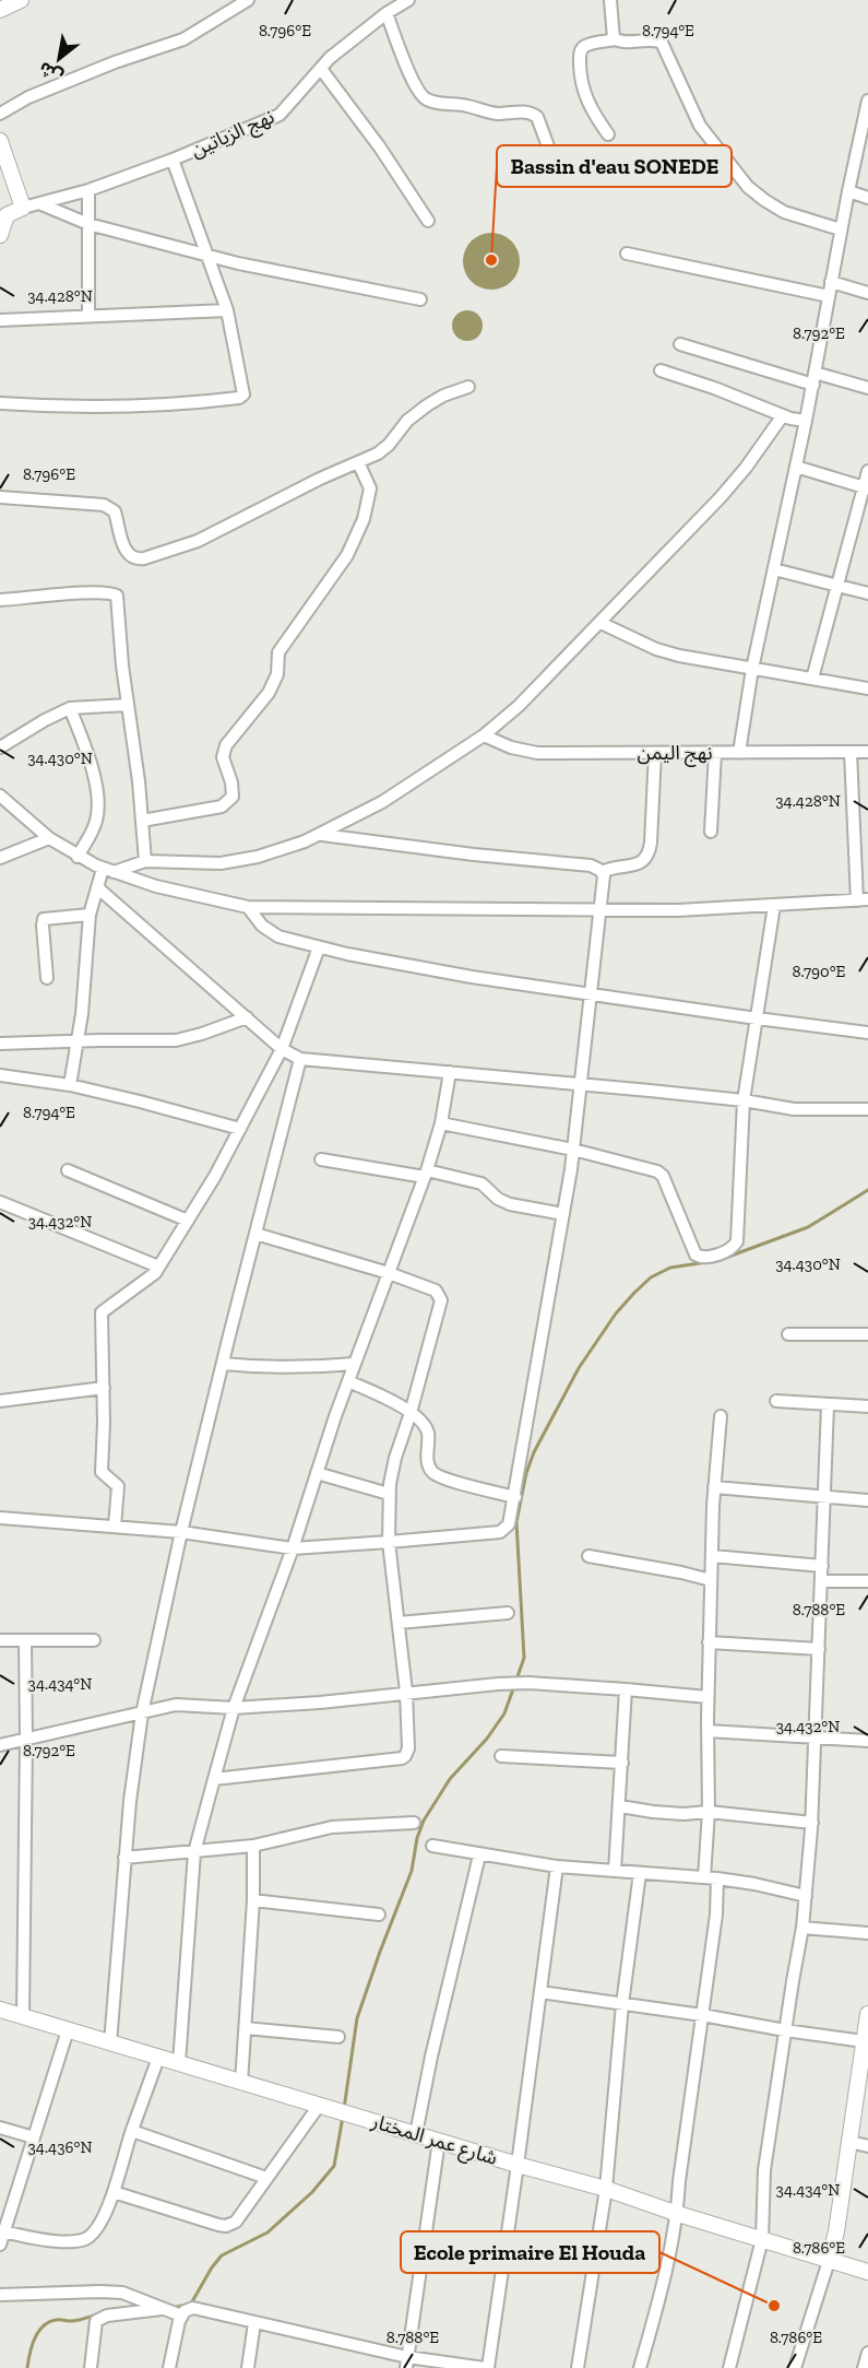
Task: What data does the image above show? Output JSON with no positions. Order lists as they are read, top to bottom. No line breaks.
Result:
{"streets":{"street":["نهج الزياتين","نهج اليمن","شارع عمر المختار"]},"places":["Bassin d'eau SONEDE","Ecole primaire El Houda"],"north":"bottom left","coordinates":["8.796°E","8.794°E","34.428°N","8.792°E","34.430°N","8.790°E","34.432°N","8.788°E","34.434°N","34.436°N","8.786°E"]}
